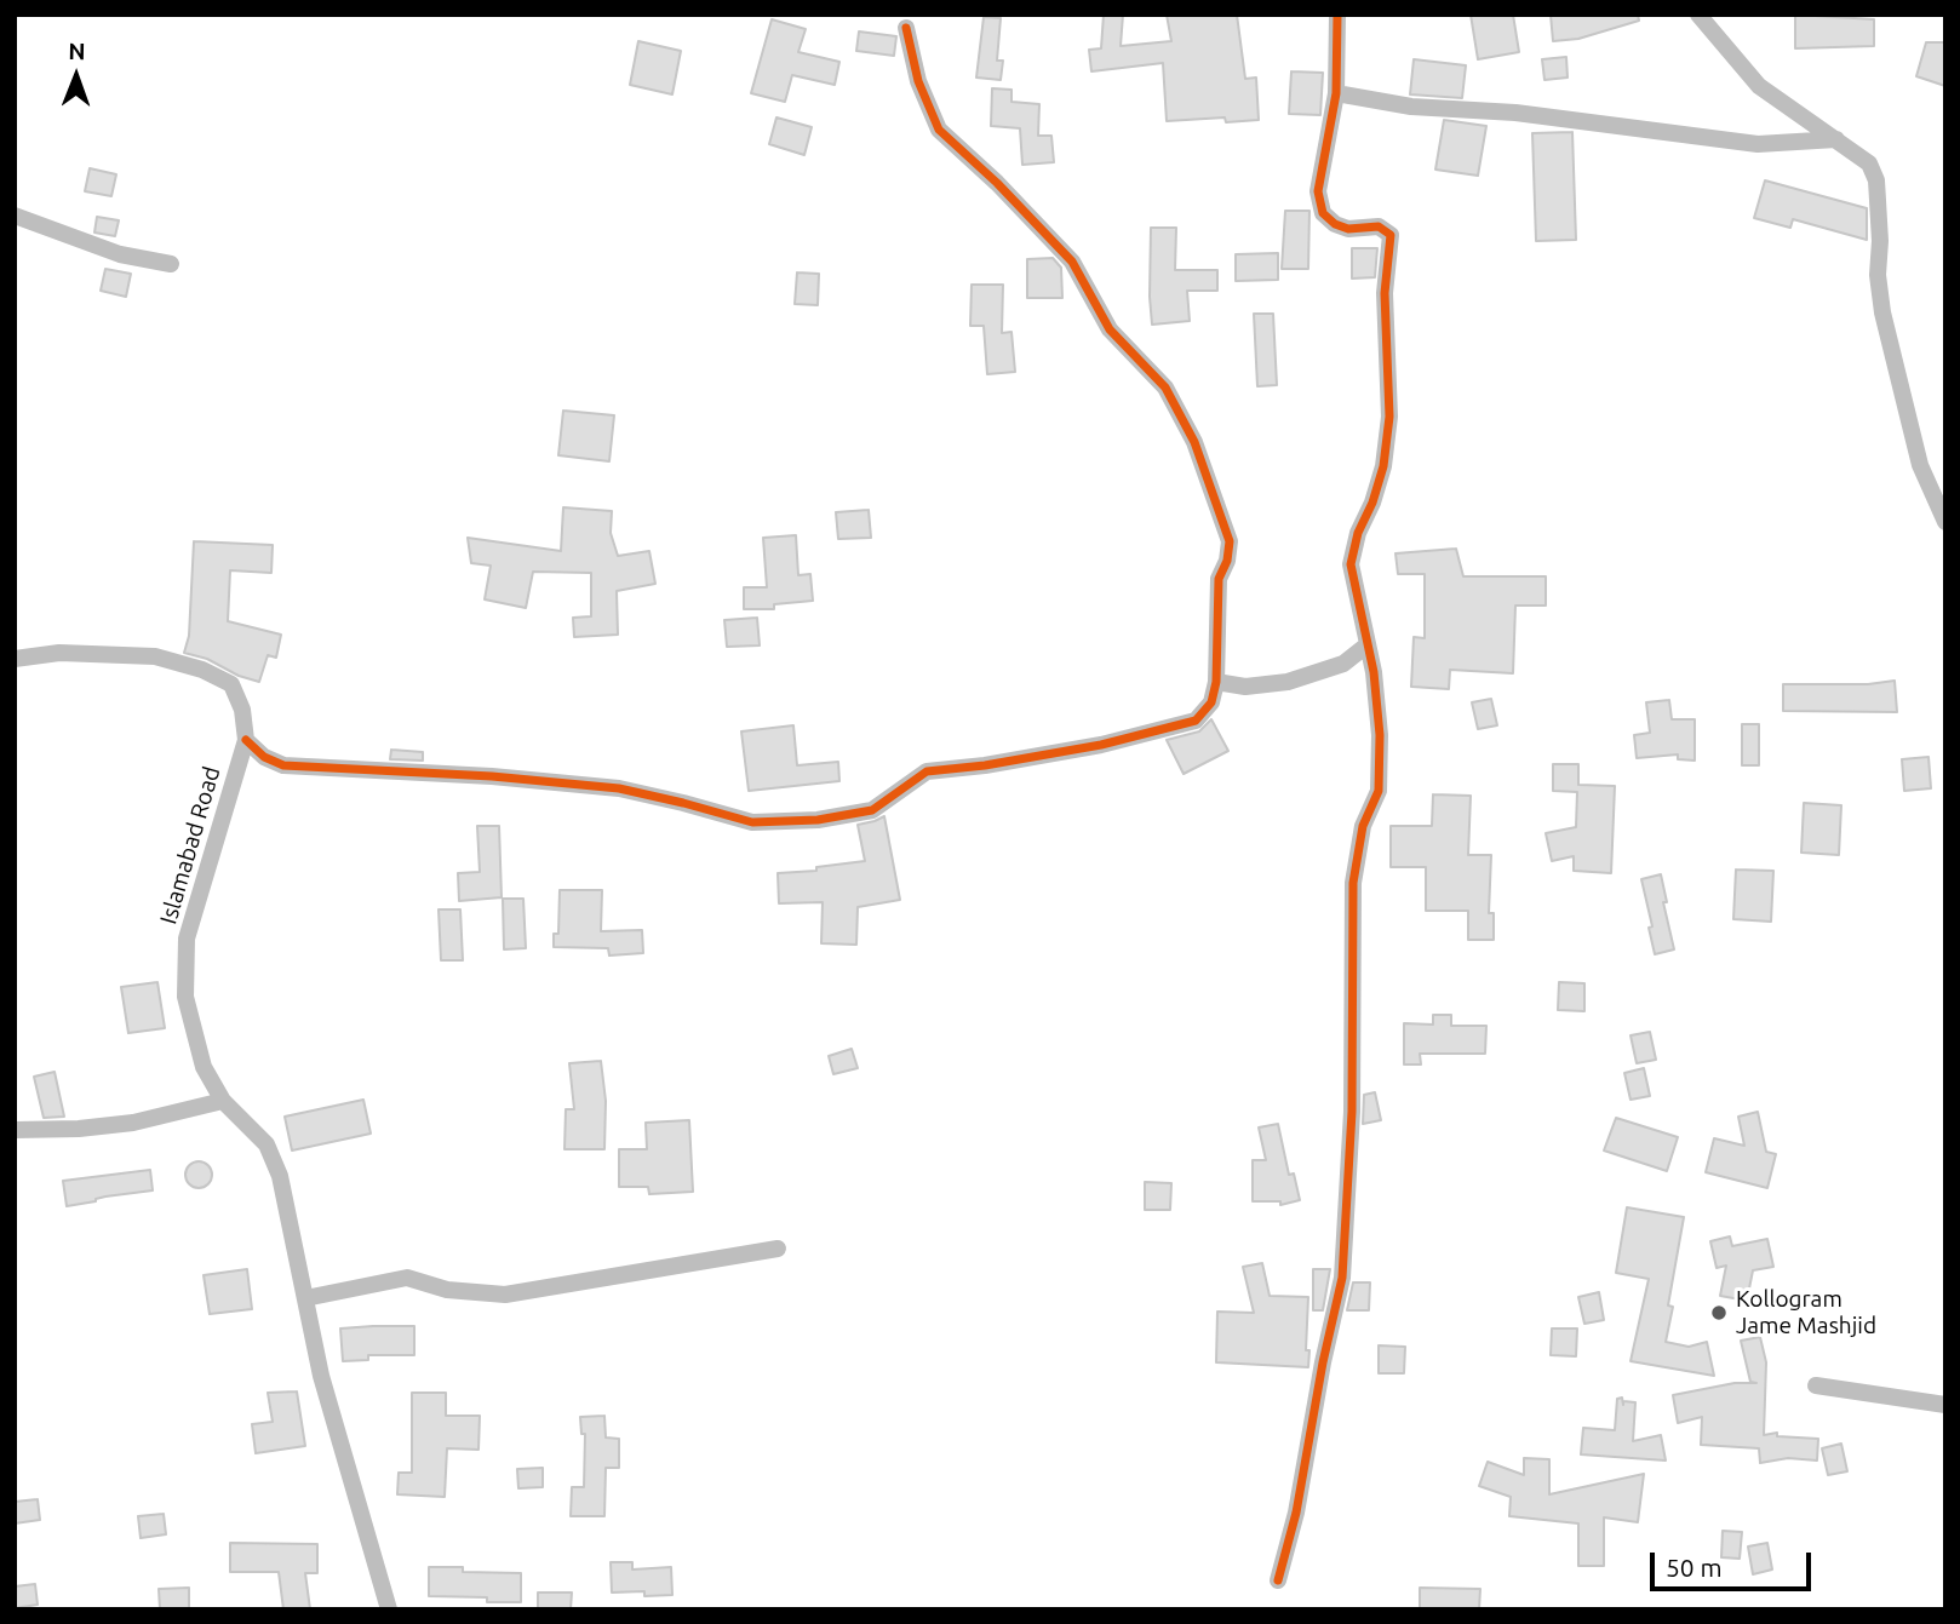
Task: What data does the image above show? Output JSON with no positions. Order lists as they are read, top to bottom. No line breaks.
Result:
{"streets":{"street":["Islamabad Road"]},"places":["Kollogram Jame Mashjid"],"scale_bar":"50 m","north":"top"}
